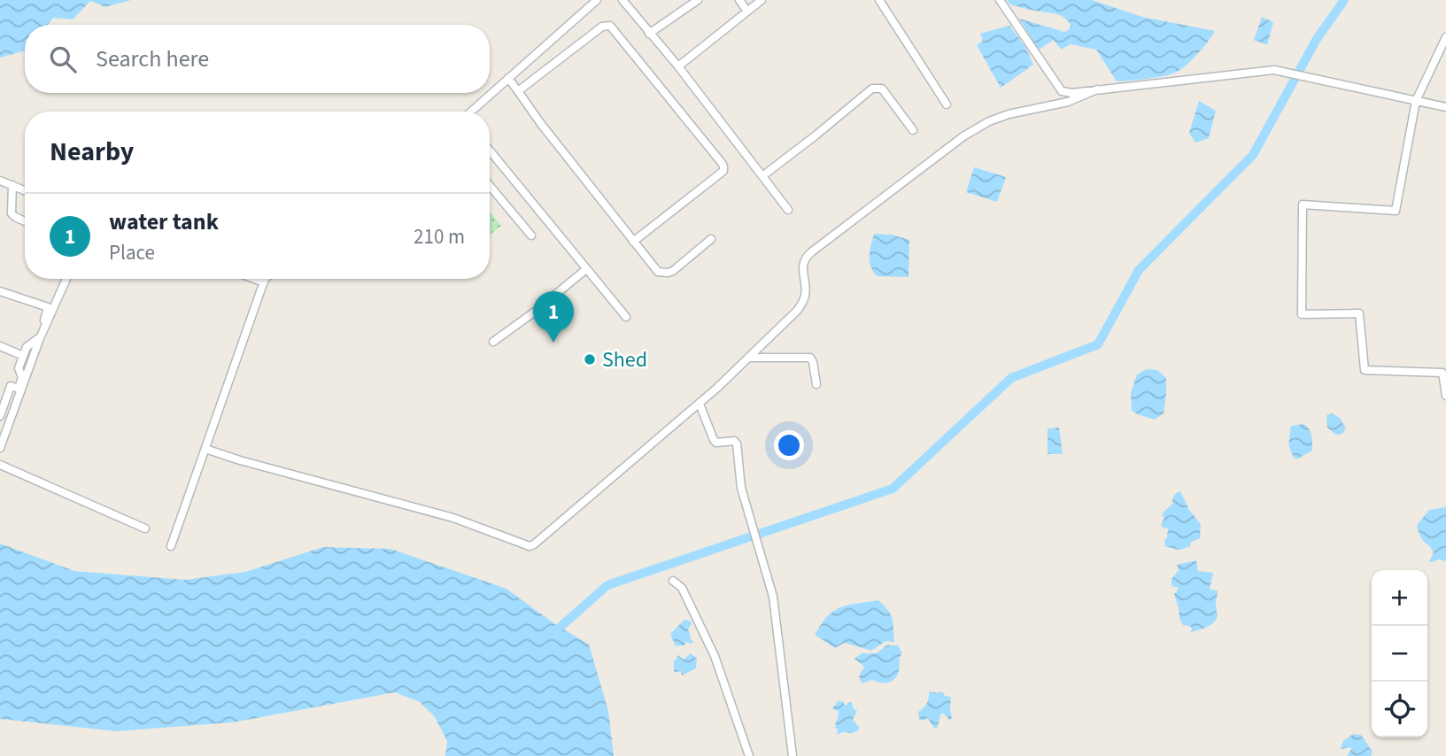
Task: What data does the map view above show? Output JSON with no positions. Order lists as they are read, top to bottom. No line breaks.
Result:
{"places":["Shed"],"page":{"search":"Search here","heading":"Nearby","list":[{"mark":"1","name":"water tank","note":"Place","value":"210 m"}],"pins":"1","map_buttons":["+","−"]}}
